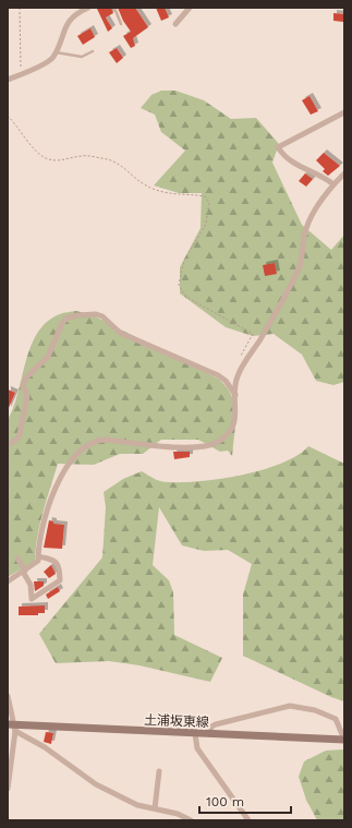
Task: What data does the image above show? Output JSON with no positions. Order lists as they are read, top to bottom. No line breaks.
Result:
{"streets":{"main road":["土浦坂東線"]},"scale_bar":"100 m"}
